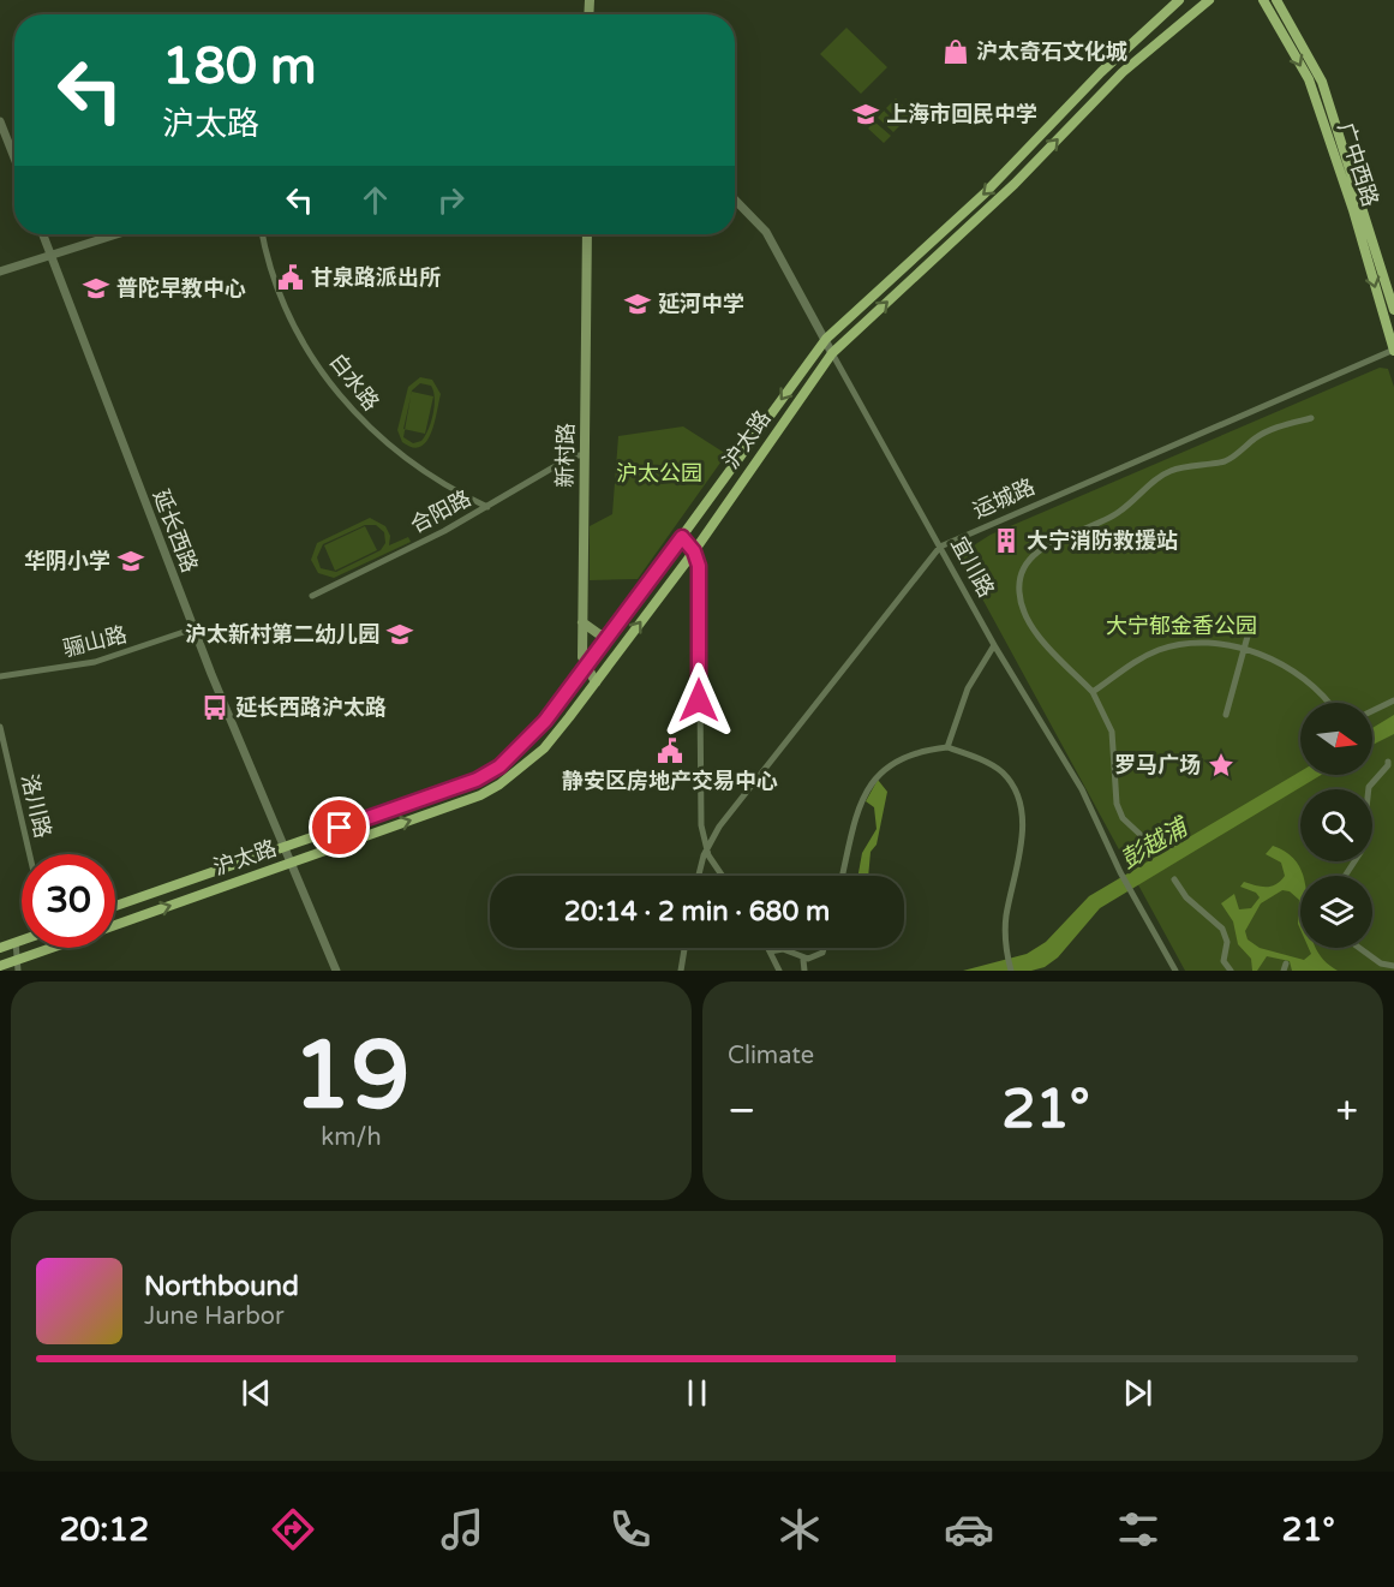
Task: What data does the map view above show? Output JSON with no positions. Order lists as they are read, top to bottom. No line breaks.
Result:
{"streets":{"main road":["广中西路","沪太路","新村路"],"street":["白水路","运城路","合阳路","延长西路","宜川路","骊山路","洛川路"]},"crossings":[["广中西路","运城路"],["白水路","合阳路"],["沪太路","新村路"],["沪太路","延长西路"],["沪太路","宜川路"],["新村路","合阳路"],["运城路","宜川路"],["延长西路","骊山路"]],"water":["彭越浦"],"parks":["沪太公园","大宁郁金香公园"],"places":{"shop":["沪太奇石文化城"],"school or university":["上海市回民中学","普陀早教中心","延河中学","华阴小学","沪太新村第二幼儿园"],"public building":["甘泉路派出所","静安区房地产交易中心"],"building":["大宁消防救援站"],"bus stop":["延长西路沪太路"],"place":["罗马广场"]},"north":"right","page":{"turn":["180 m","沪太路"],"limit":"30","trip":"20:14 · 2 min · 680 m","tile":[["19","km/h"],"Climate"],"heat":["−","21°","+"],"song":["Northbound","June Harbor"],"tabs":["20:12","21°"]}}
